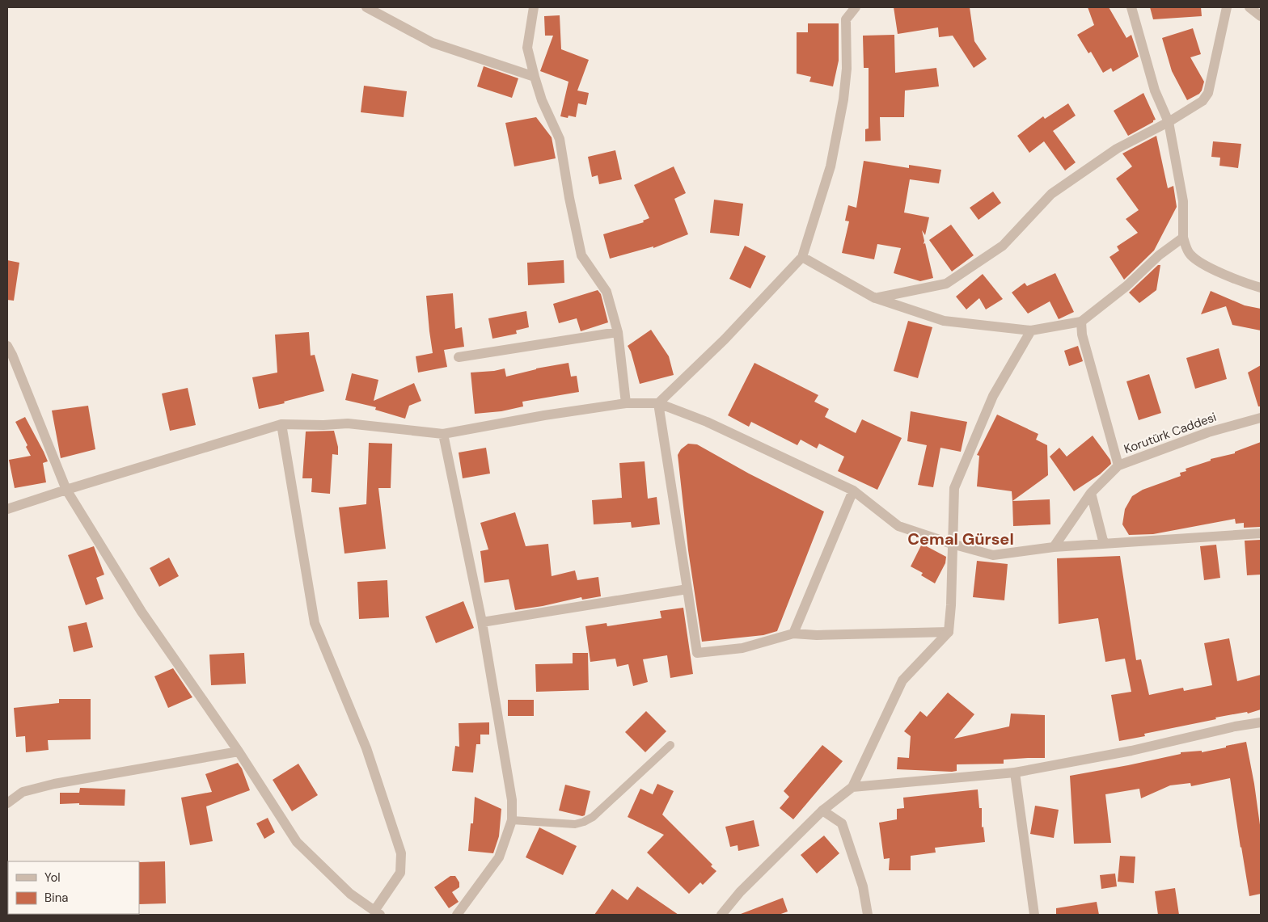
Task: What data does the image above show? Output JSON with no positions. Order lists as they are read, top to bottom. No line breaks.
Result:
{"streets":{"street":["Korutürk Caddesi"]},"districts":["Cemal Gürsel"],"legend":["Yol","Bina"]}
